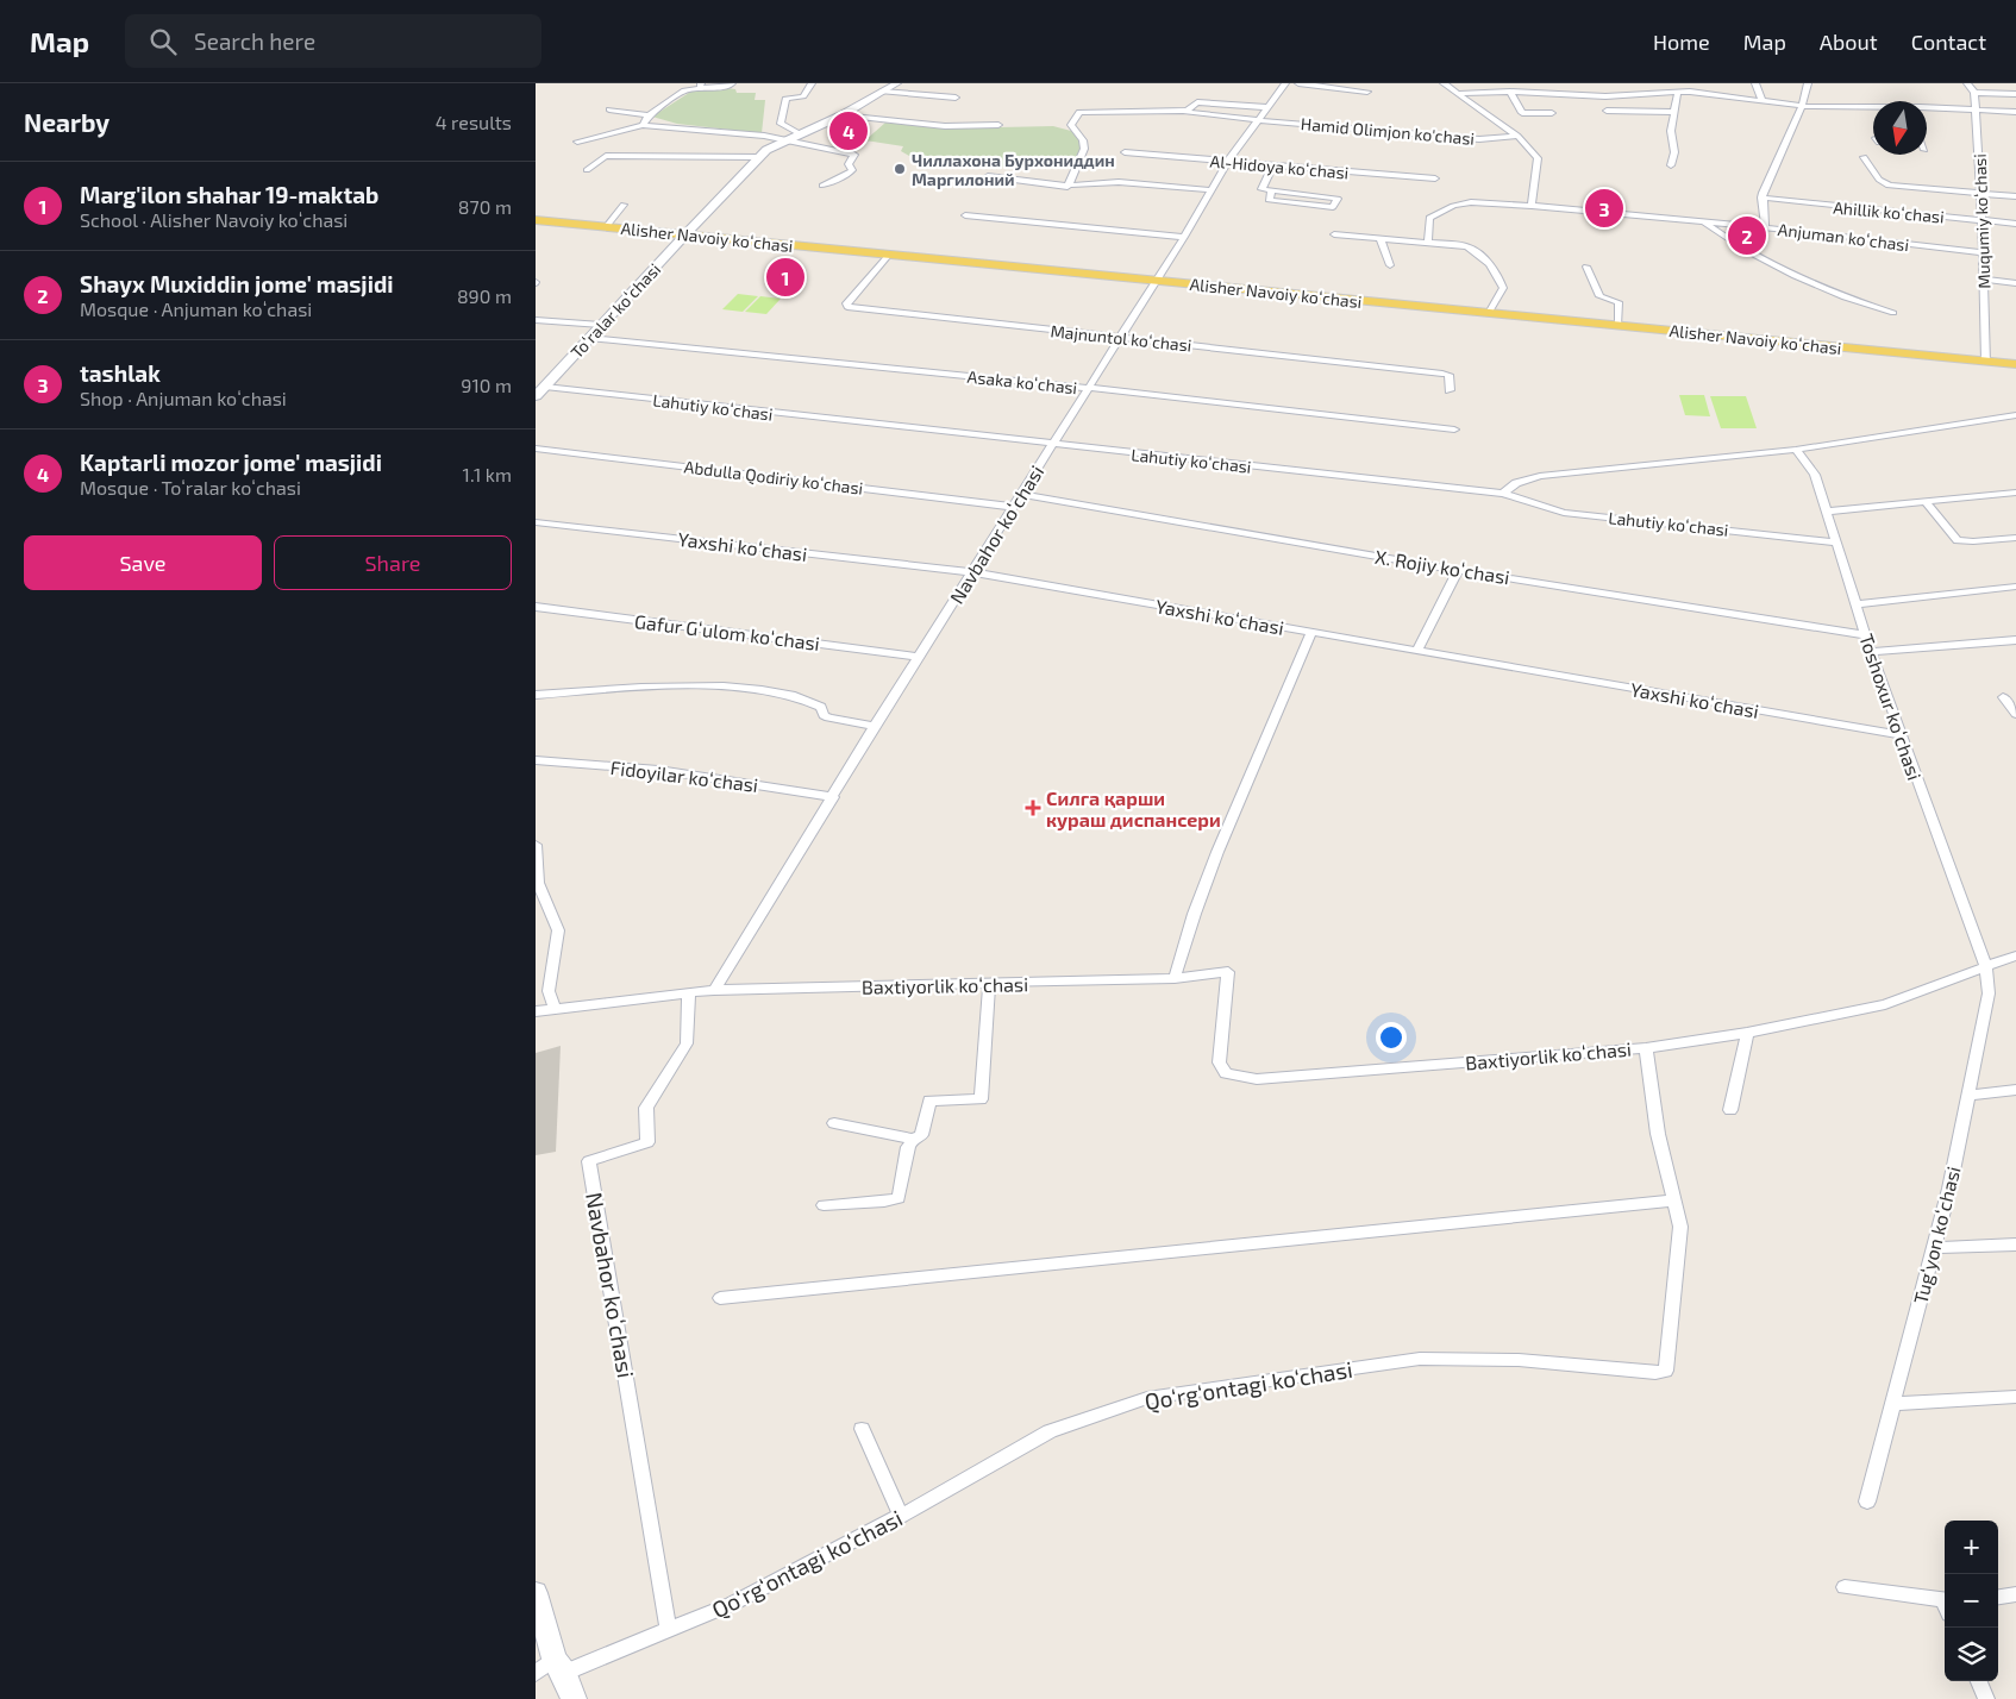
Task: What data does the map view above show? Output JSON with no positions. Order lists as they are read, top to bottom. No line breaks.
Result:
{"streets":{"main road":["Alisher Navoiy koʻchasi","Toʻralar koʻchasi"],"street":["Hamid Olimjon ko'chasi","Al-Hidoya koʻchasi","Ahillik koʻchasi","Muqumiy koʻchasi","Anjuman koʻchasi","Majnuntol koʻchasi","Asaka koʻchasi","Lahutiy koʻchasi","Abdulla Qodiriy koʻchasi","Navbahor koʻchasi","Yaxshi koʻchasi","X. Rojiy koʻchasi","Gafur Gʻulom koʻchasi","Toshoxur koʻchasi","Fidoyilar koʻchasi","Baxtiyorlik koʻchasi","Tugʻyon koʻchasi","Qo‘rg‘ontagi ko‘chasi"]},"crossings":[["Hamid Olimjon ko'chasi","Navbahor koʻchasi"],["Al-Hidoya koʻchasi","Navbahor koʻchasi"],["Ahillik koʻchasi","Muqumiy koʻchasi"],["Muqumiy koʻchasi","Alisher Navoiy koʻchasi"],["Muqumiy koʻchasi","Anjuman koʻchasi"],["Alisher Navoiy koʻchasi","Toʻralar koʻchasi"],["Alisher Navoiy koʻchasi","Majnuntol koʻchasi"],["Alisher Navoiy koʻchasi","Navbahor koʻchasi"],["Toʻralar koʻchasi","Asaka koʻchasi"],["Toʻralar koʻchasi","Lahutiy koʻchasi"],["Majnuntol koʻchasi","Navbahor koʻchasi"],["Asaka koʻchasi","Navbahor koʻchasi"],["Lahutiy koʻchasi","Navbahor koʻchasi"],["Lahutiy koʻchasi","Toshoxur koʻchasi"],["Abdulla Qodiriy koʻchasi","Navbahor koʻchasi"],["Navbahor koʻchasi","Yaxshi koʻchasi"],["Navbahor koʻchasi","X. Rojiy koʻchasi"],["Navbahor koʻchasi","Gafur Gʻulom koʻchasi"],["Navbahor koʻchasi","Fidoyilar koʻchasi"],["Navbahor koʻchasi","Baxtiyorlik koʻchasi"],["Navbahor koʻchasi","Qo‘rg‘ontagi ko‘chasi"],["Yaxshi koʻchasi","Toshoxur koʻchasi"],["X. Rojiy koʻchasi","Toshoxur koʻchasi"],["Toshoxur koʻchasi","Baxtiyorlik koʻchasi"],["Toshoxur koʻchasi","Tugʻyon koʻchasi"],["Baxtiyorlik koʻchasi","Tugʻyon koʻchasi"],["Baxtiyorlik koʻchasi","Qo‘rg‘ontagi ko‘chasi"]],"places":{"other":["Чиллахона Бурхониддин Маргилоний"],"health":["Силга қарши кураш диспансери"]},"north":"bottom","page":{"header":"Map","search":"Search here","nav":["Home","Map","About","Contact"],"heading":["Nearby","4 results"],"pins":["4","3","2","1"],"list":[{"mark":"1","name":"Marg'ilon shahar 19-maktab","note":"School · Alisher Navoiy koʻchasi","value":"870 m"},{"mark":"2","name":"Shayx Muxiddin jome' masjidi","note":"Mosque · Anjuman koʻchasi","value":"890 m"},{"mark":"3","name":"tashlak","note":"Shop · Anjuman koʻchasi","value":"910 m"},{"mark":"4","name":"Kaptarli mozor jome' masjidi","note":"Mosque · Toʻralar koʻchasi","value":"1.1 km"}],"buttons":["Save","Share"],"map_buttons":["+","−"]}}
